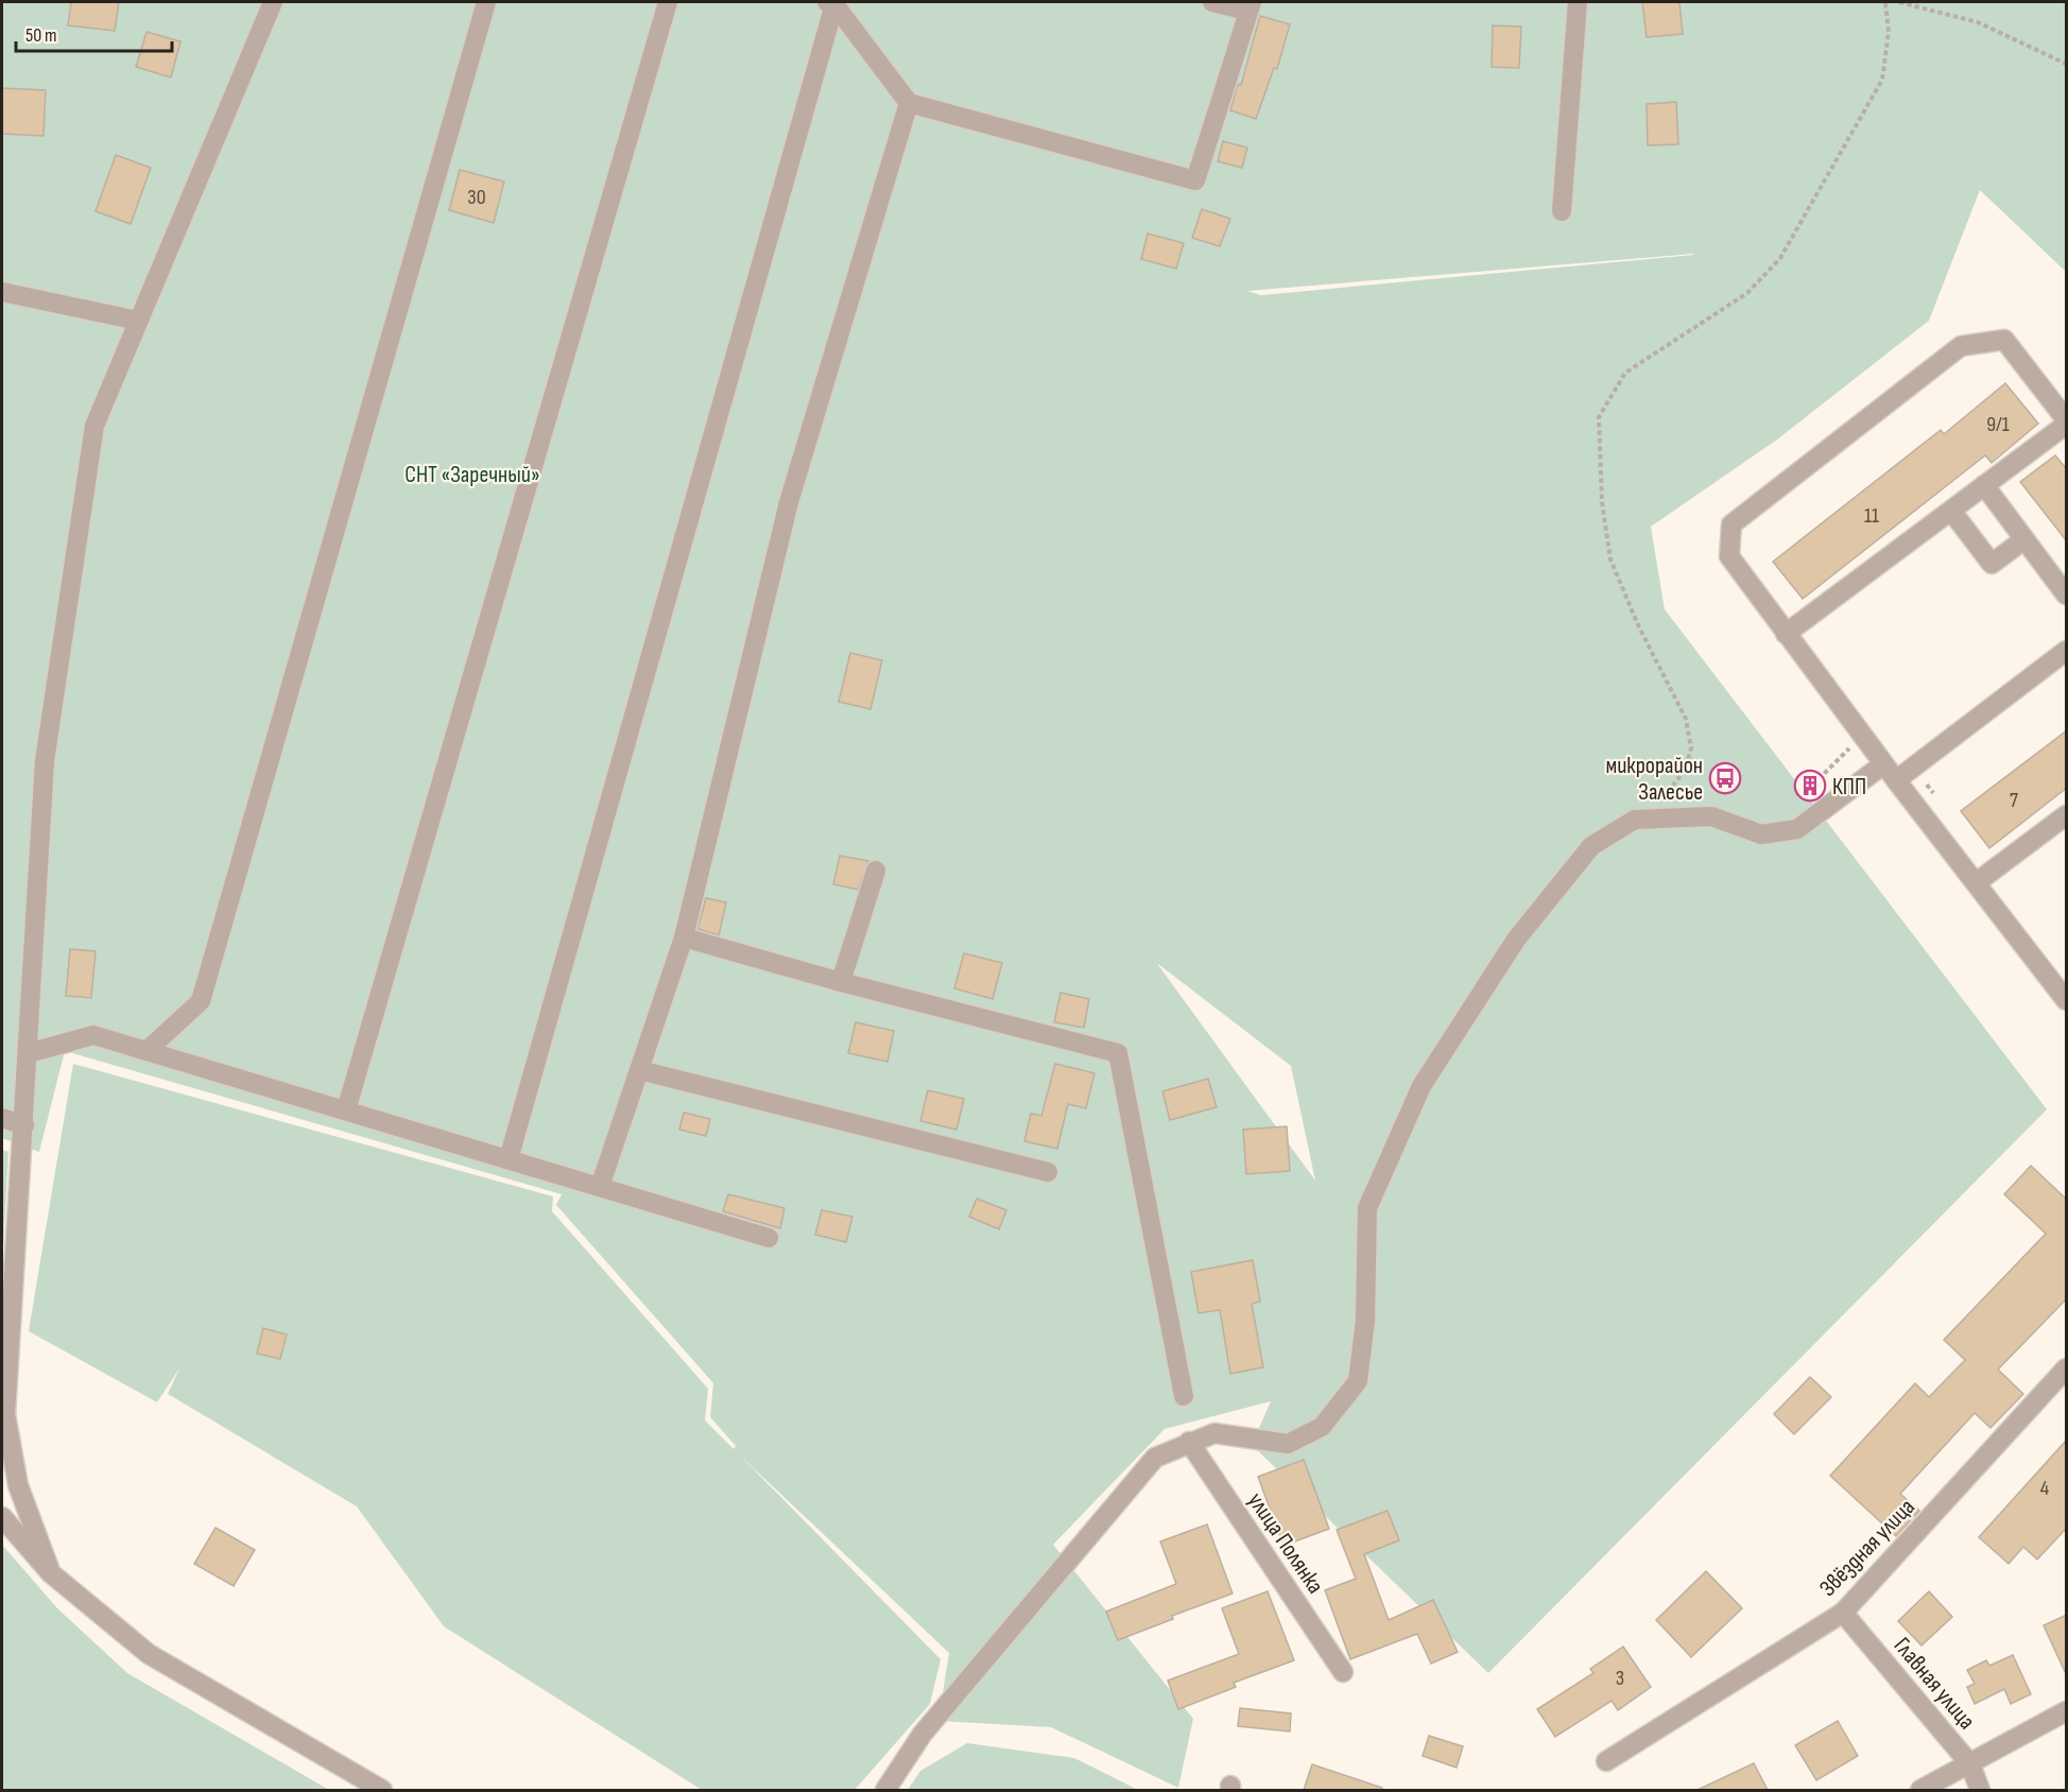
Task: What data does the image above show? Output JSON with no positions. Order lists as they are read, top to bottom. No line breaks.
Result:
{"streets":{"street":["улица Полянка","Звёздная улица","Главная улица"]},"crossings":[["Звёздная улица","Главная улица"]],"parks":["СНТ «Заречный»"],"places":{"bus stop":["микрорайон Залесье"],"building":["КПП"]},"house_numbers":["30","9/1","11","7","4","3"],"scale_bar":"50 m"}
